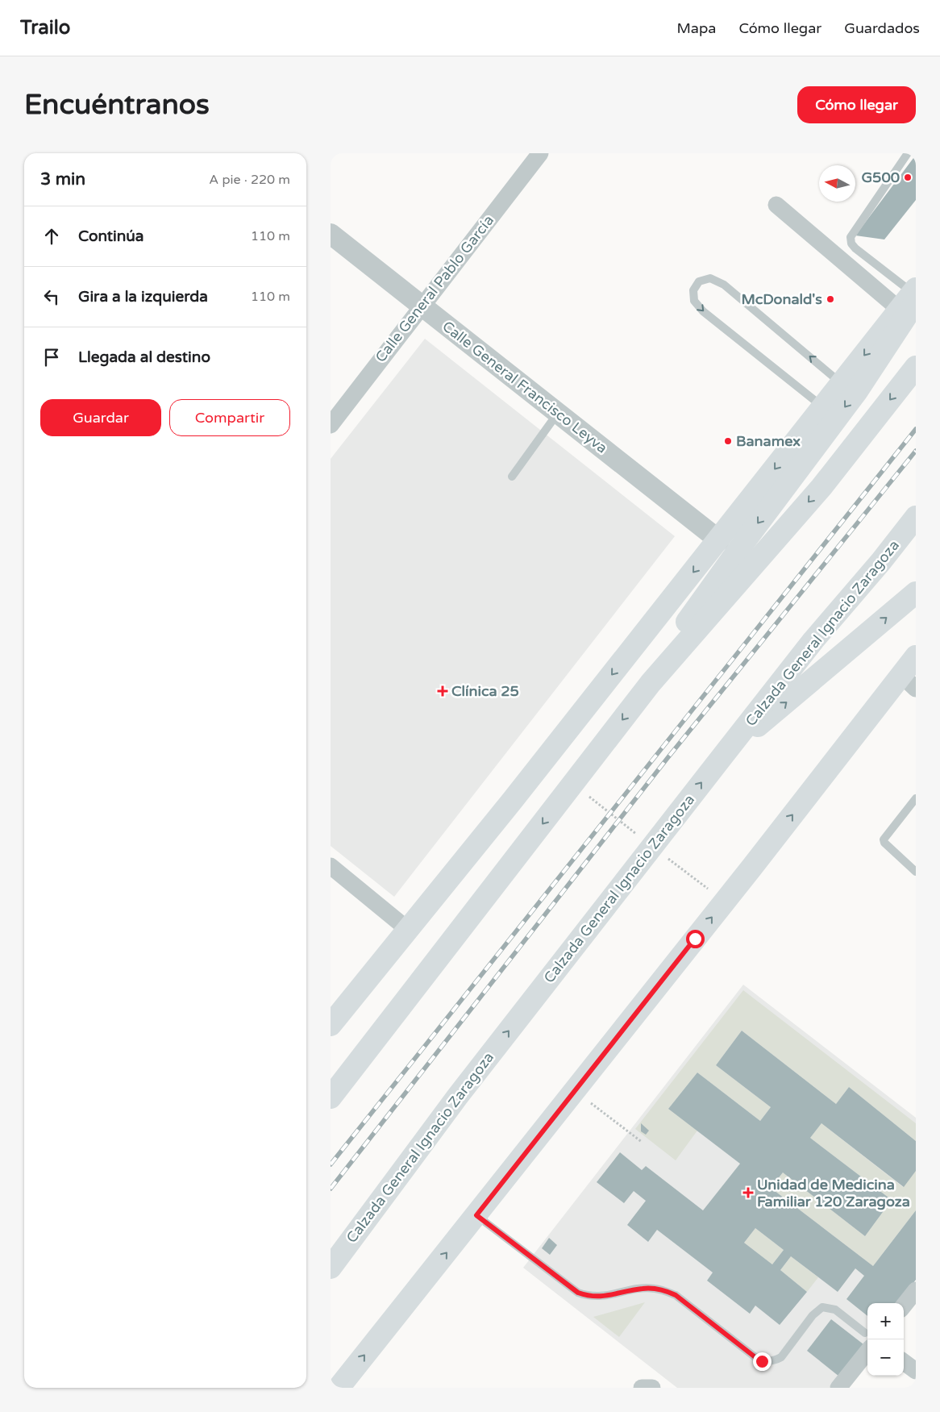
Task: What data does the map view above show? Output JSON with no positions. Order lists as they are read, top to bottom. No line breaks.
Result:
{"streets":{"main road":["Calzada General Ignacio Zaragoza"],"street":["Calle General Pablo García","Calle General Francisco Leyva"]},"crossings":[["Calle General Pablo García","Calle General Francisco Leyva"]],"places":{"other":["G500","McDonald's","Banamex"],"health":["Clínica 25","Unidad de Medicina Familiar 120 Zaragoza"]},"north":"left","page":{"header":"Trailo","nav":["Mapa","Cómo llegar","Guardados"],"buttons":["Cómo llegar",["Guardar","Compartir"]],"title":"Encuéntranos","heading":["3 min","A pie · 220 m"],"list":[["Continúa","110 m"],["Gira a la izquierda","110 m"],"Llegada al destino"],"map_buttons":["+","−"]}}
